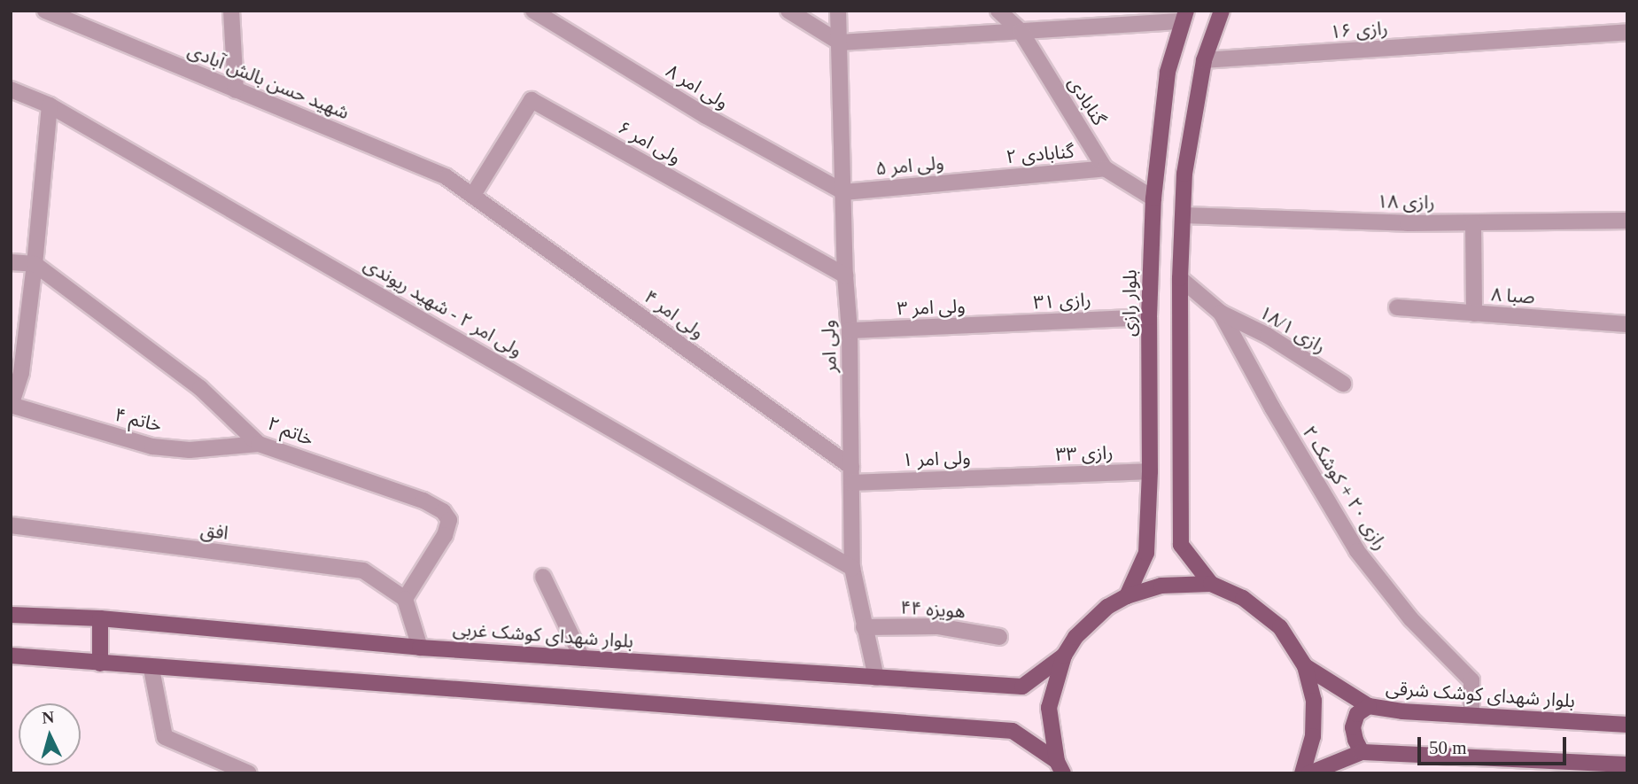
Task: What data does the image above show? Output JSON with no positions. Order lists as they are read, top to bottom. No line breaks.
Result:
{"streets":{"main road":["بلوار رازی","بلوار شهدای کوشک غربی","بلوار شهدای کوشک شرقی"],"street":["رازی ۱۶","شهید حسن بالش آبادی","ولی امر ۸","گنابادی","ولی امر ۶","گنابادی ۲","ولی امر ۵","رازی ۱۸","صبا ۸","رازی ۳۱","ولی امر ۲ - شهید ریوندی","ولی امر ۳","ولی امر ۴","رازی ۱۸/۱","ولی امر","خاتم ۴","خاتم ۲","رازی ۳۳","ولی امر ۱","رازی ۲۰ + کوشک ۲","افق","هویزه ۴۴"]},"crossings":[["شهید حسن بالش آبادی","ولی امر ۶"],["شهید حسن بالش آبادی","ولی امر ۴"],["ولی امر ۸","ولی امر ۵"],["ولی امر ۸","ولی امر"],["گنابادی","گنابادی ۲"],["گنابادی","بلوار رازی"],["ولی امر ۶","ولی امر ۴"],["ولی امر ۶","ولی امر"],["گنابادی ۲","ولی امر ۵"],["ولی امر ۵","ولی امر"],["رازی ۳۱","بلوار رازی"],["رازی ۳۱","ولی امر ۳"],["بلوار رازی","رازی ۳۳"],["ولی امر ۲ - شهید ریوندی","ولی امر"],["ولی امر ۳","ولی امر"],["ولی امر ۴","ولی امر"],["ولی امر ۴","ولی امر ۱"],["رازی ۱۸/۱","رازی ۲۰ + کوشک ۲"],["ولی امر","ولی امر ۱"],["ولی امر","هویزه ۴۴"],["ولی امر","بلوار شهدای کوشک غربی"],["خاتم ۴","خاتم ۲"],["خاتم ۲","افق"],["رازی ۳۳","ولی امر ۱"],["رازی ۲۰ + کوشک ۲","بلوار شهدای کوشک شرقی"]],"scale_bar":"50 m","north":"top"}
